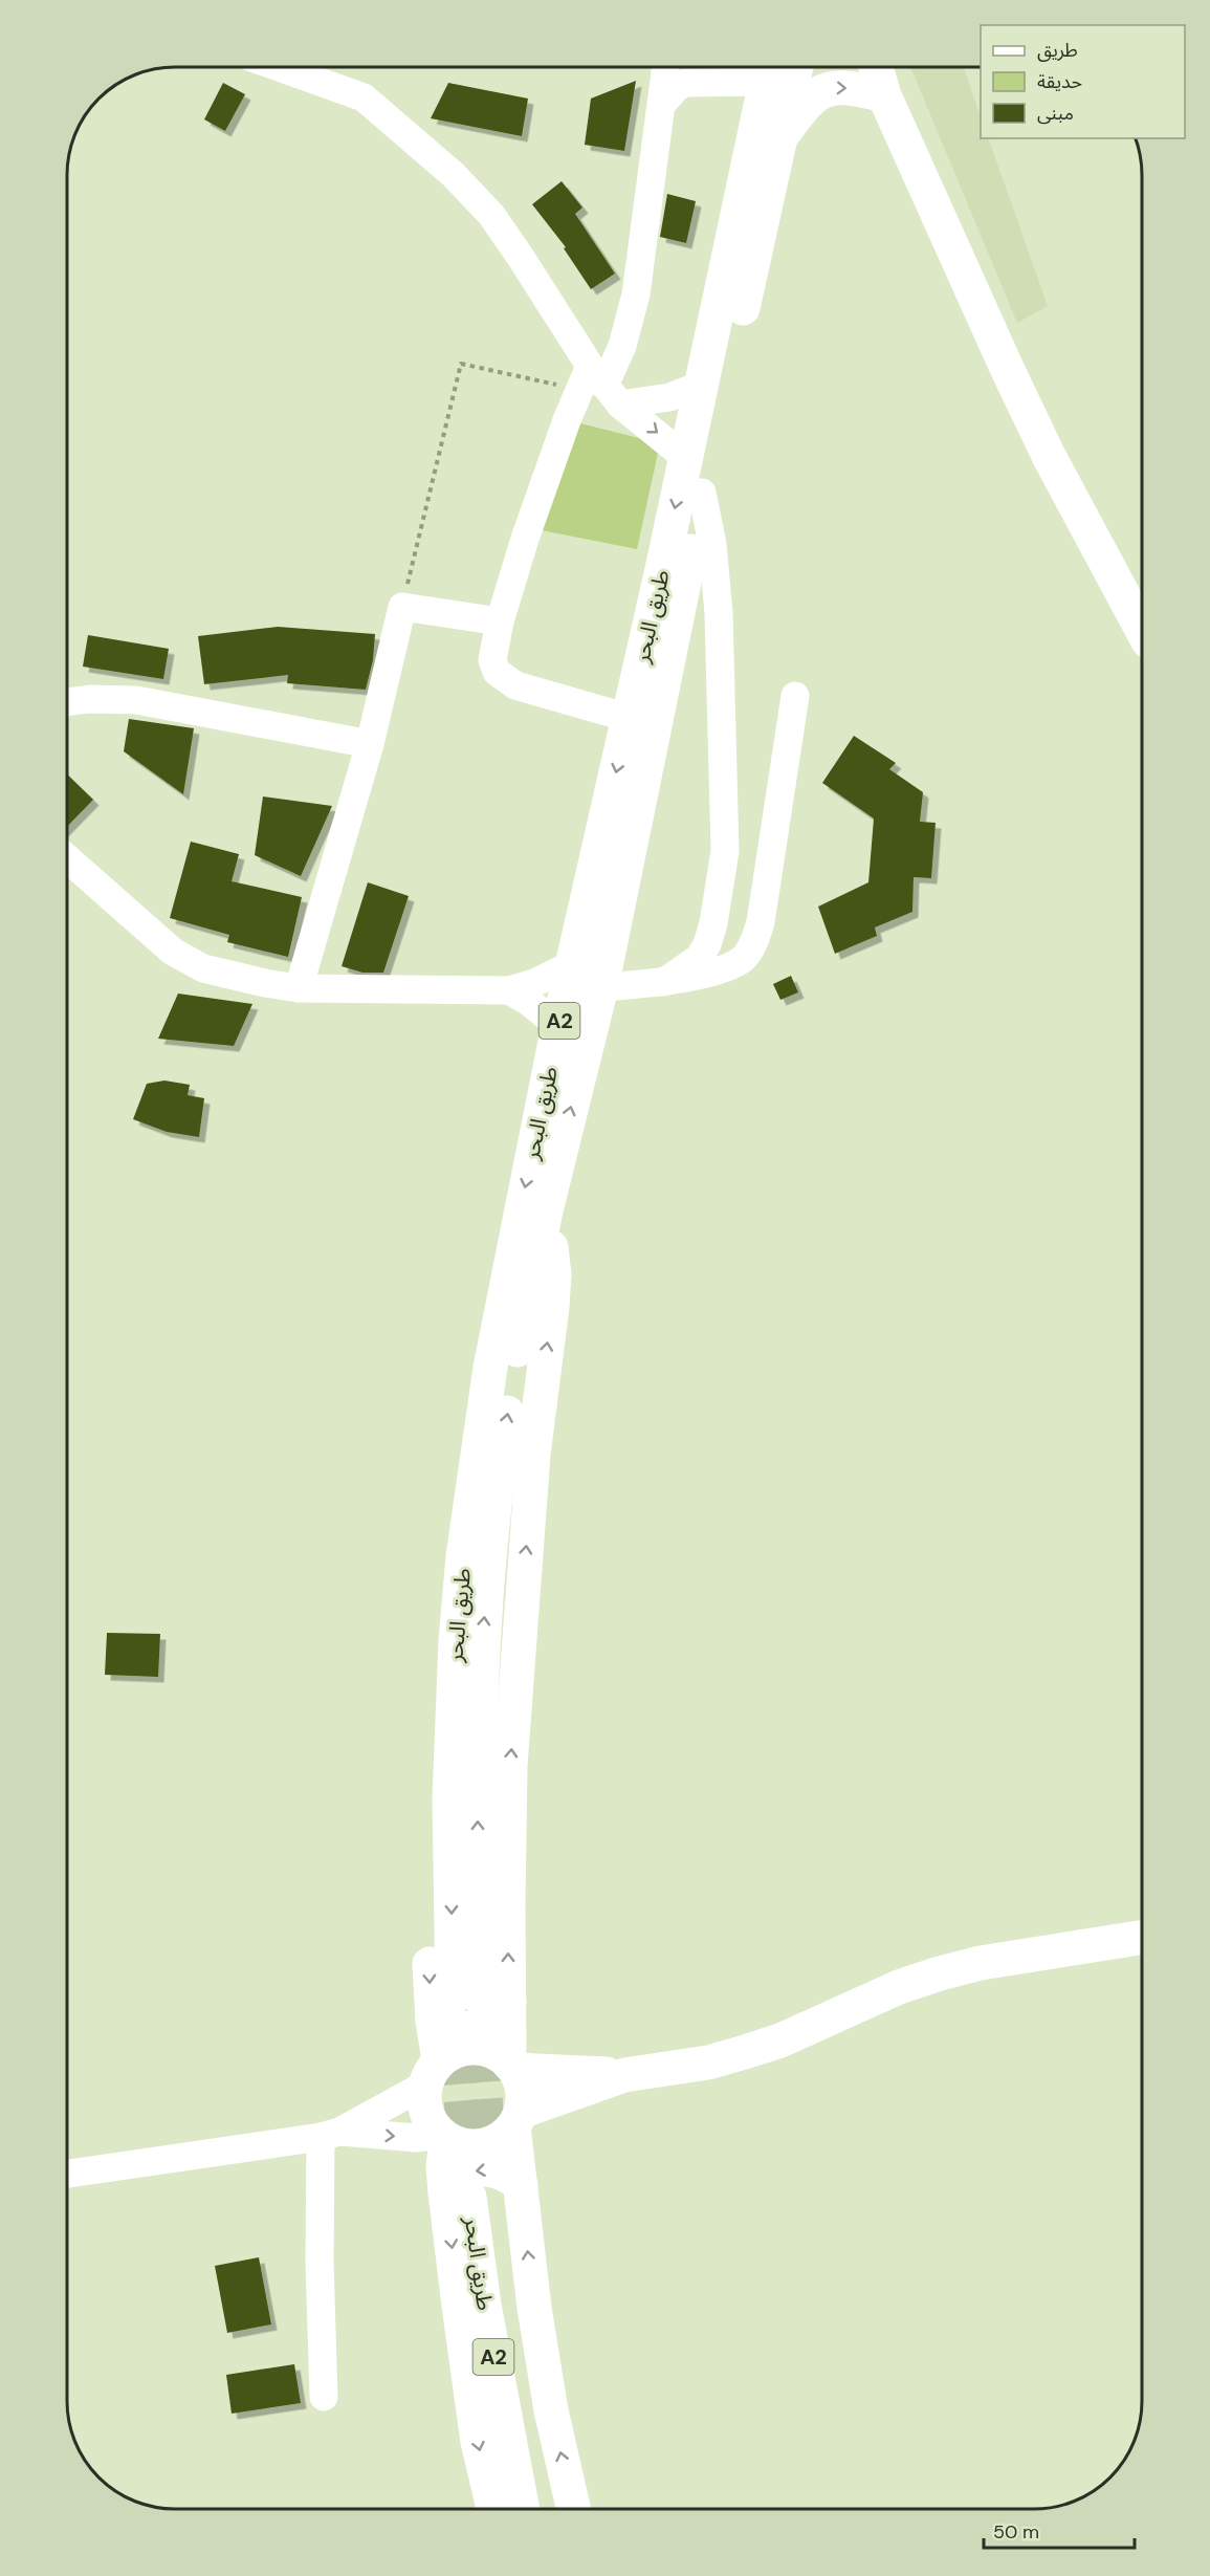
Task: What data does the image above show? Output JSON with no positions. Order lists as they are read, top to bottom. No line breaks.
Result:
{"streets":{"main road":["طريق البحر","A2"]},"legend":["طريق","حديقة","مبنى"],"scale_bar":"50 m"}
